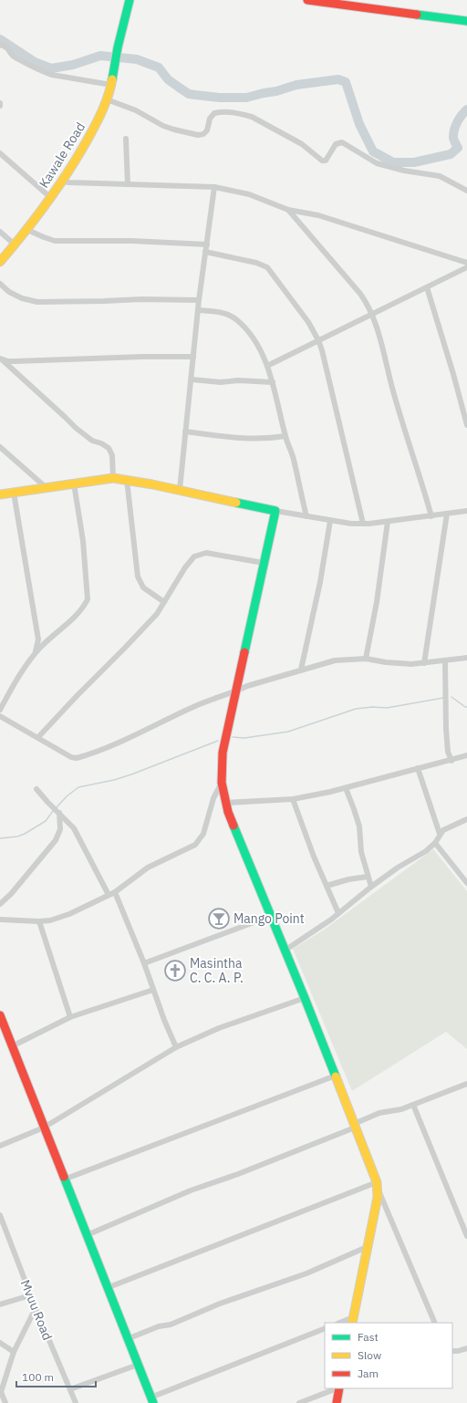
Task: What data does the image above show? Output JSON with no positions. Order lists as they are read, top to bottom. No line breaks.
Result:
{"streets":{"street":["Kawale Road","Mvuu Road"]},"places":{"bar":["Mango Point"],"church":["Masintha C. C. A. P."]},"legend":["Fast","Slow","Jam"],"scale_bar":"100 m"}
